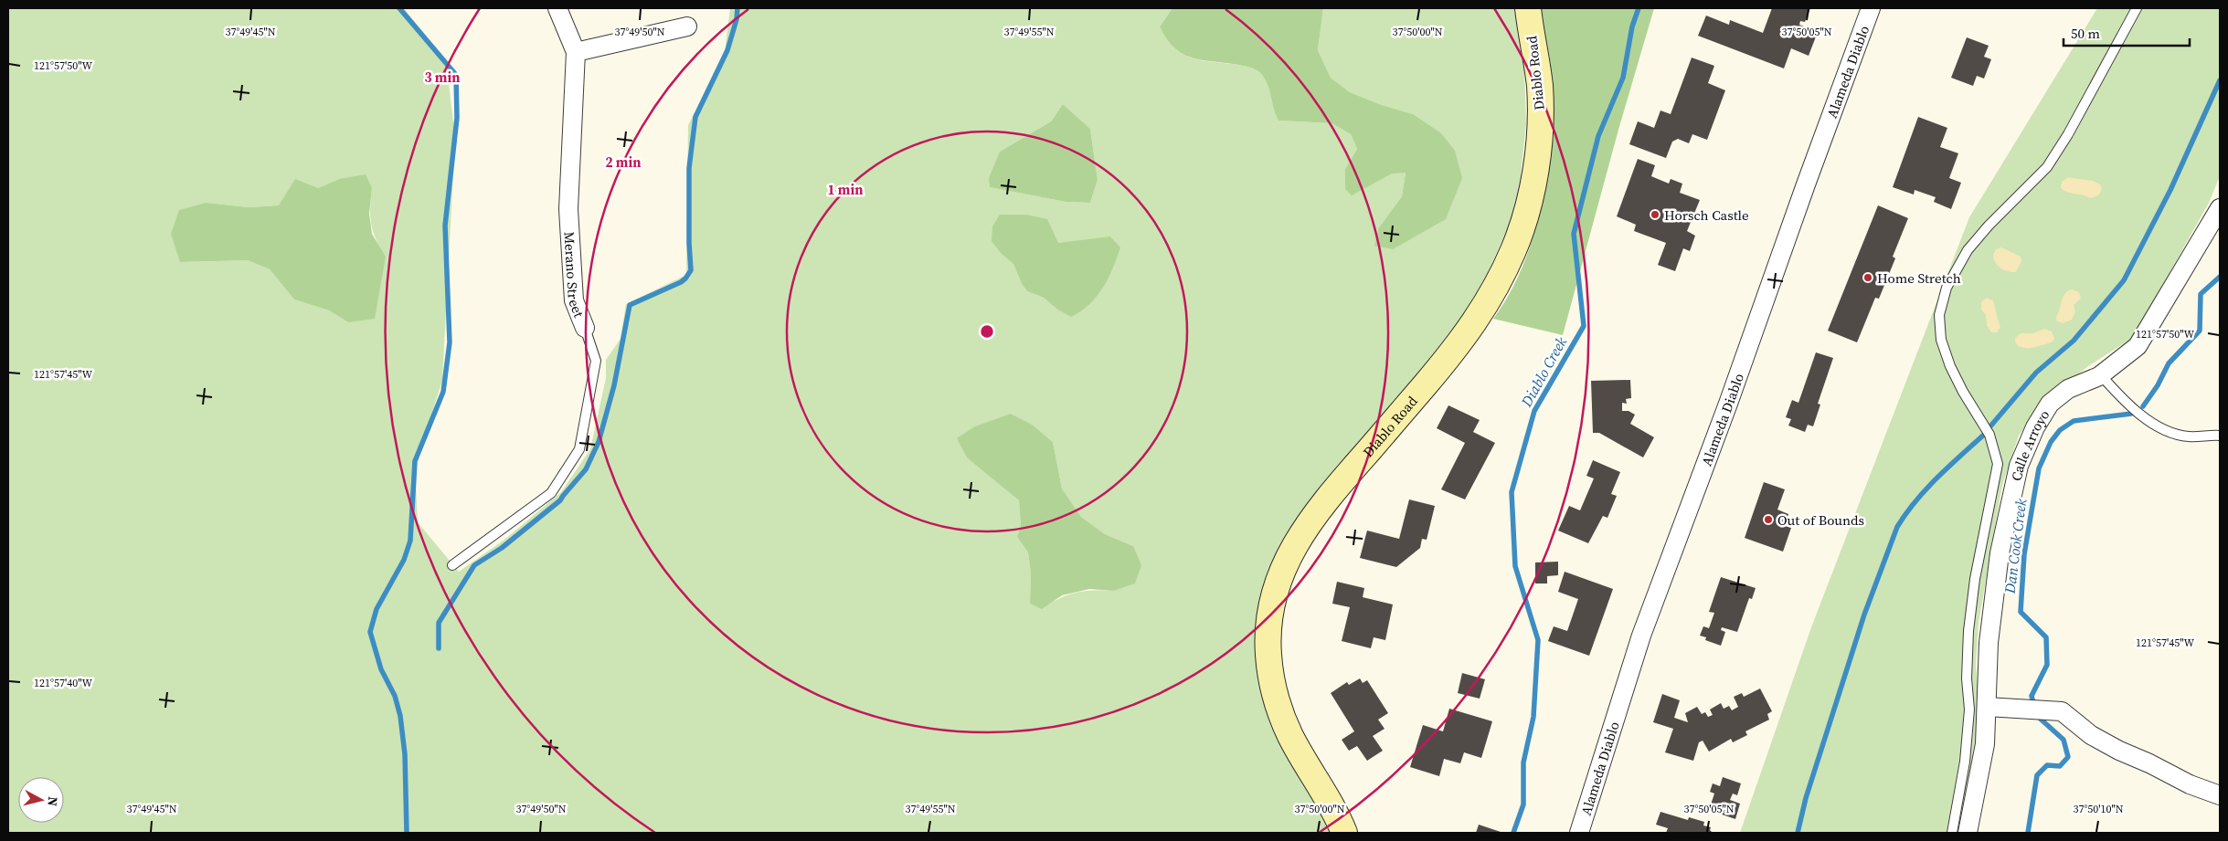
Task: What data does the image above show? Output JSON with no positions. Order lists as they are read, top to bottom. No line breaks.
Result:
{"streets":{"street":["Alameda Diablo","Diablo Road","Merano Street","Calle Arroyo"]},"water":["Diablo Creek","Dan Cook Creek"],"places":["Horsch Castle","Home Stretch","Out of Bounds"],"scale_bar":"50 m","north":"right","coordinates":["37°49'45\"N","37°49'50\"N","37°49'55\"N","37°50'00\"N","37°50'05\"N","121°57'50\"W","121°57'45\"W","121°57'40\"W","37°50'10\"N"],"rings":["3 min","2 min","1 min"]}
